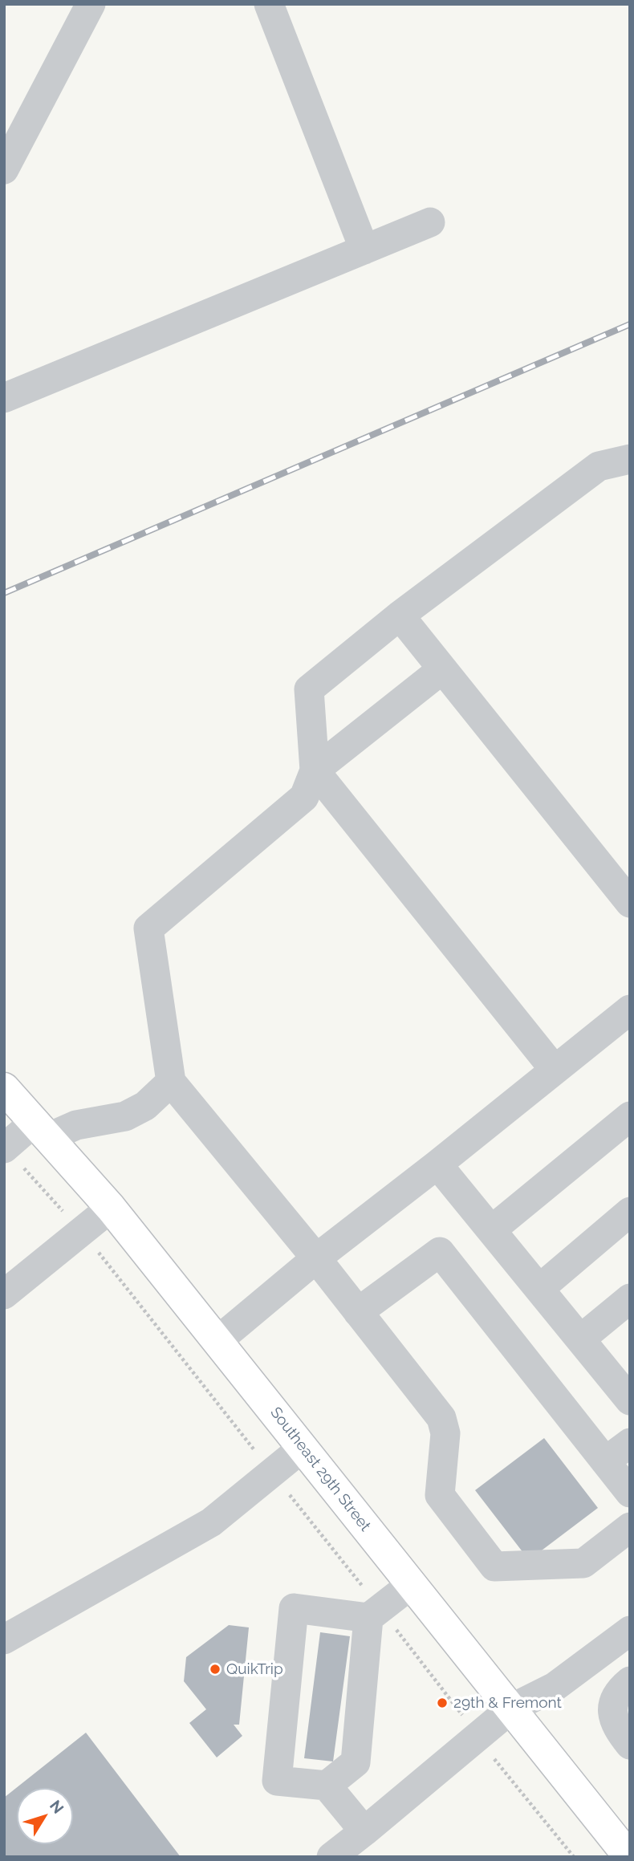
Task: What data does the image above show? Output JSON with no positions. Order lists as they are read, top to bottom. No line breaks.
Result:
{"streets":{"main road":["Southeast 29th Street"]},"places":["QuikTrip","29th & Fremont"],"north":"top right"}
